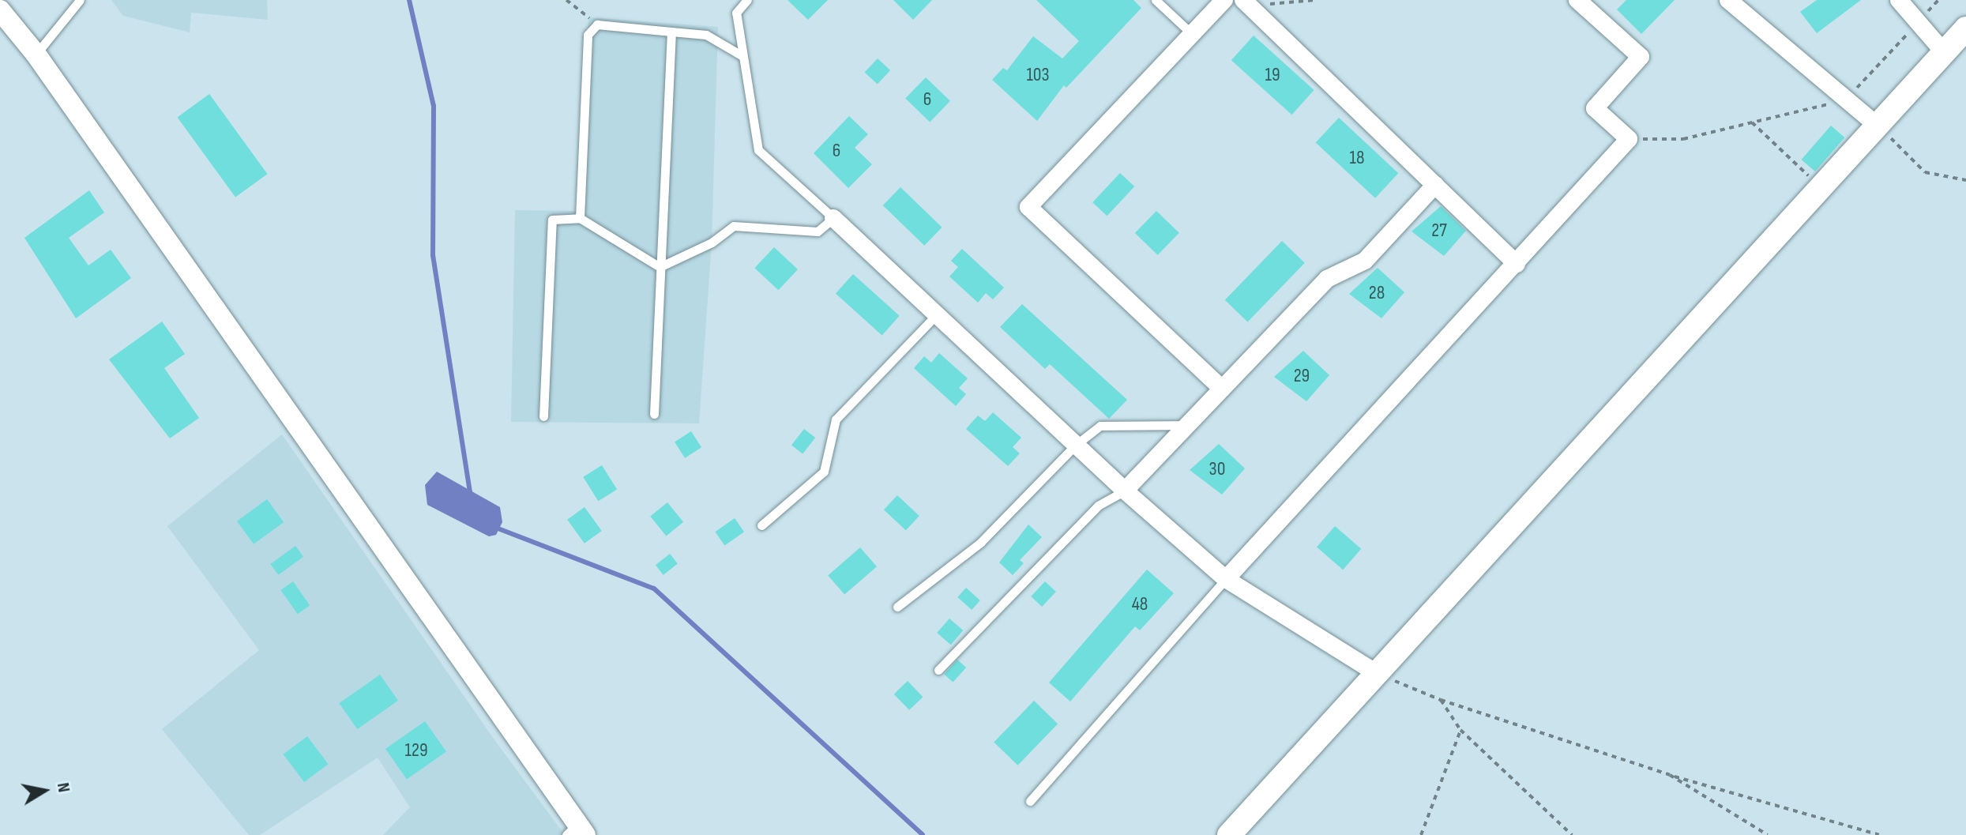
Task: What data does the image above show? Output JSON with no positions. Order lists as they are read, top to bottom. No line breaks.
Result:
{"house_numbers":["103","19","6","6","18","27","28","29","30","48","129"],"north":"right"}
